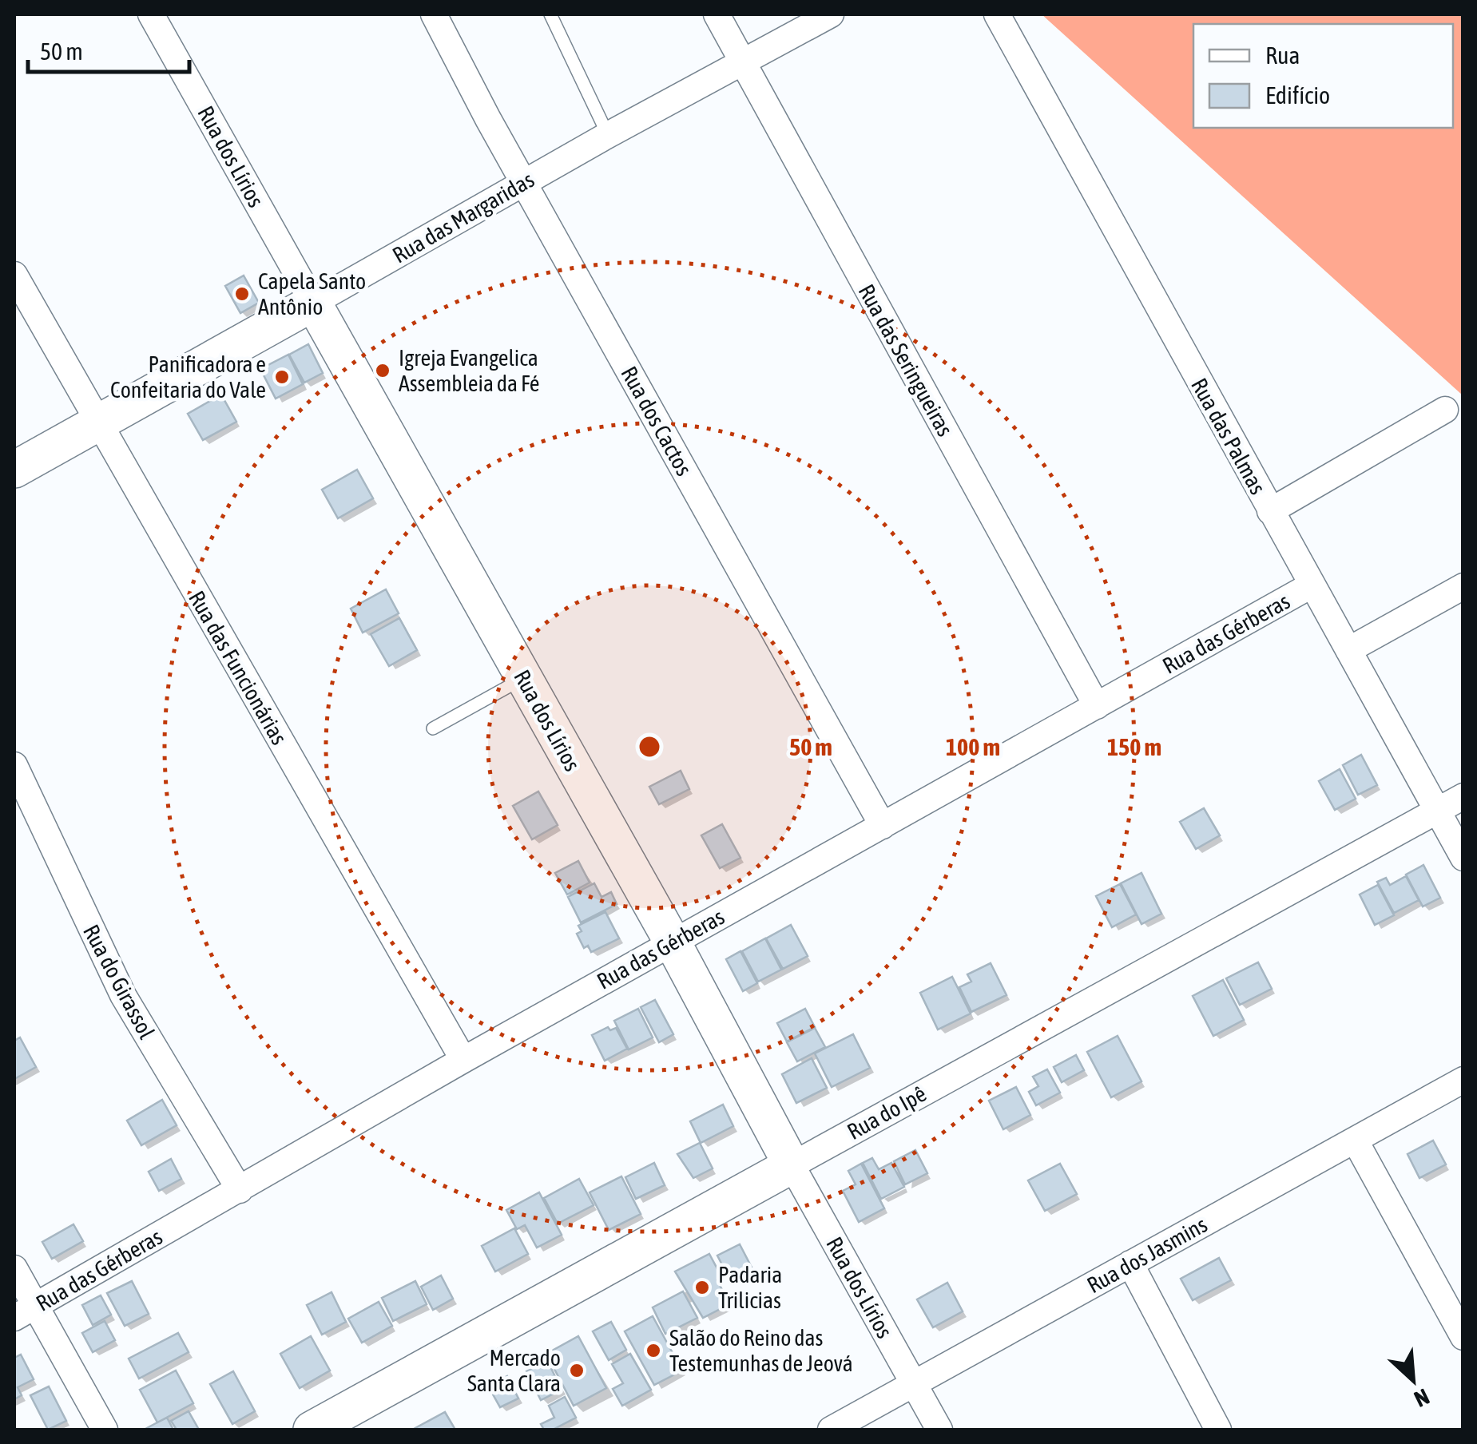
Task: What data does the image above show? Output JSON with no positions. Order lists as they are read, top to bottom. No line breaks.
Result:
{"streets":{"street":["Rua dos Lírios","Rua das Margaridas","Rua das Seringueiras","Rua dos Cactos","Rua das Palmas","Rua das Gérberas","Rua das Funcionárias","Rua do Girassol","Rua do Ipê","Rua dos Jasmins"]},"crossings":[["Rua dos Lírios","Rua das Margaridas"],["Rua dos Lírios","Rua das Gérberas"],["Rua dos Lírios","Rua do Ipê"],["Rua dos Lírios","Rua dos Jasmins"],["Rua das Margaridas","Rua das Seringueiras"],["Rua das Margaridas","Rua dos Cactos"],["Rua das Margaridas","Rua das Funcionárias"],["Rua das Seringueiras","Rua das Gérberas"],["Rua dos Cactos","Rua das Gérberas"],["Rua das Palmas","Rua das Gérberas"],["Rua das Palmas","Rua do Ipê"],["Rua das Gérberas","Rua das Funcionárias"],["Rua das Gérberas","Rua do Girassol"]],"places":["Capela Santo Antônio","Igreja Evangelica Assembleia da Fé","Panificadora e Confeitaria do Vale","Padaria Trilicias","Salão do Reino das Testemunhas de Jeová","Mercado Santa Clara"],"legend":["Rua","Edifício"],"scale_bar":"50 m","north":"bottom right","rings":["50 m","100 m","150 m"]}
